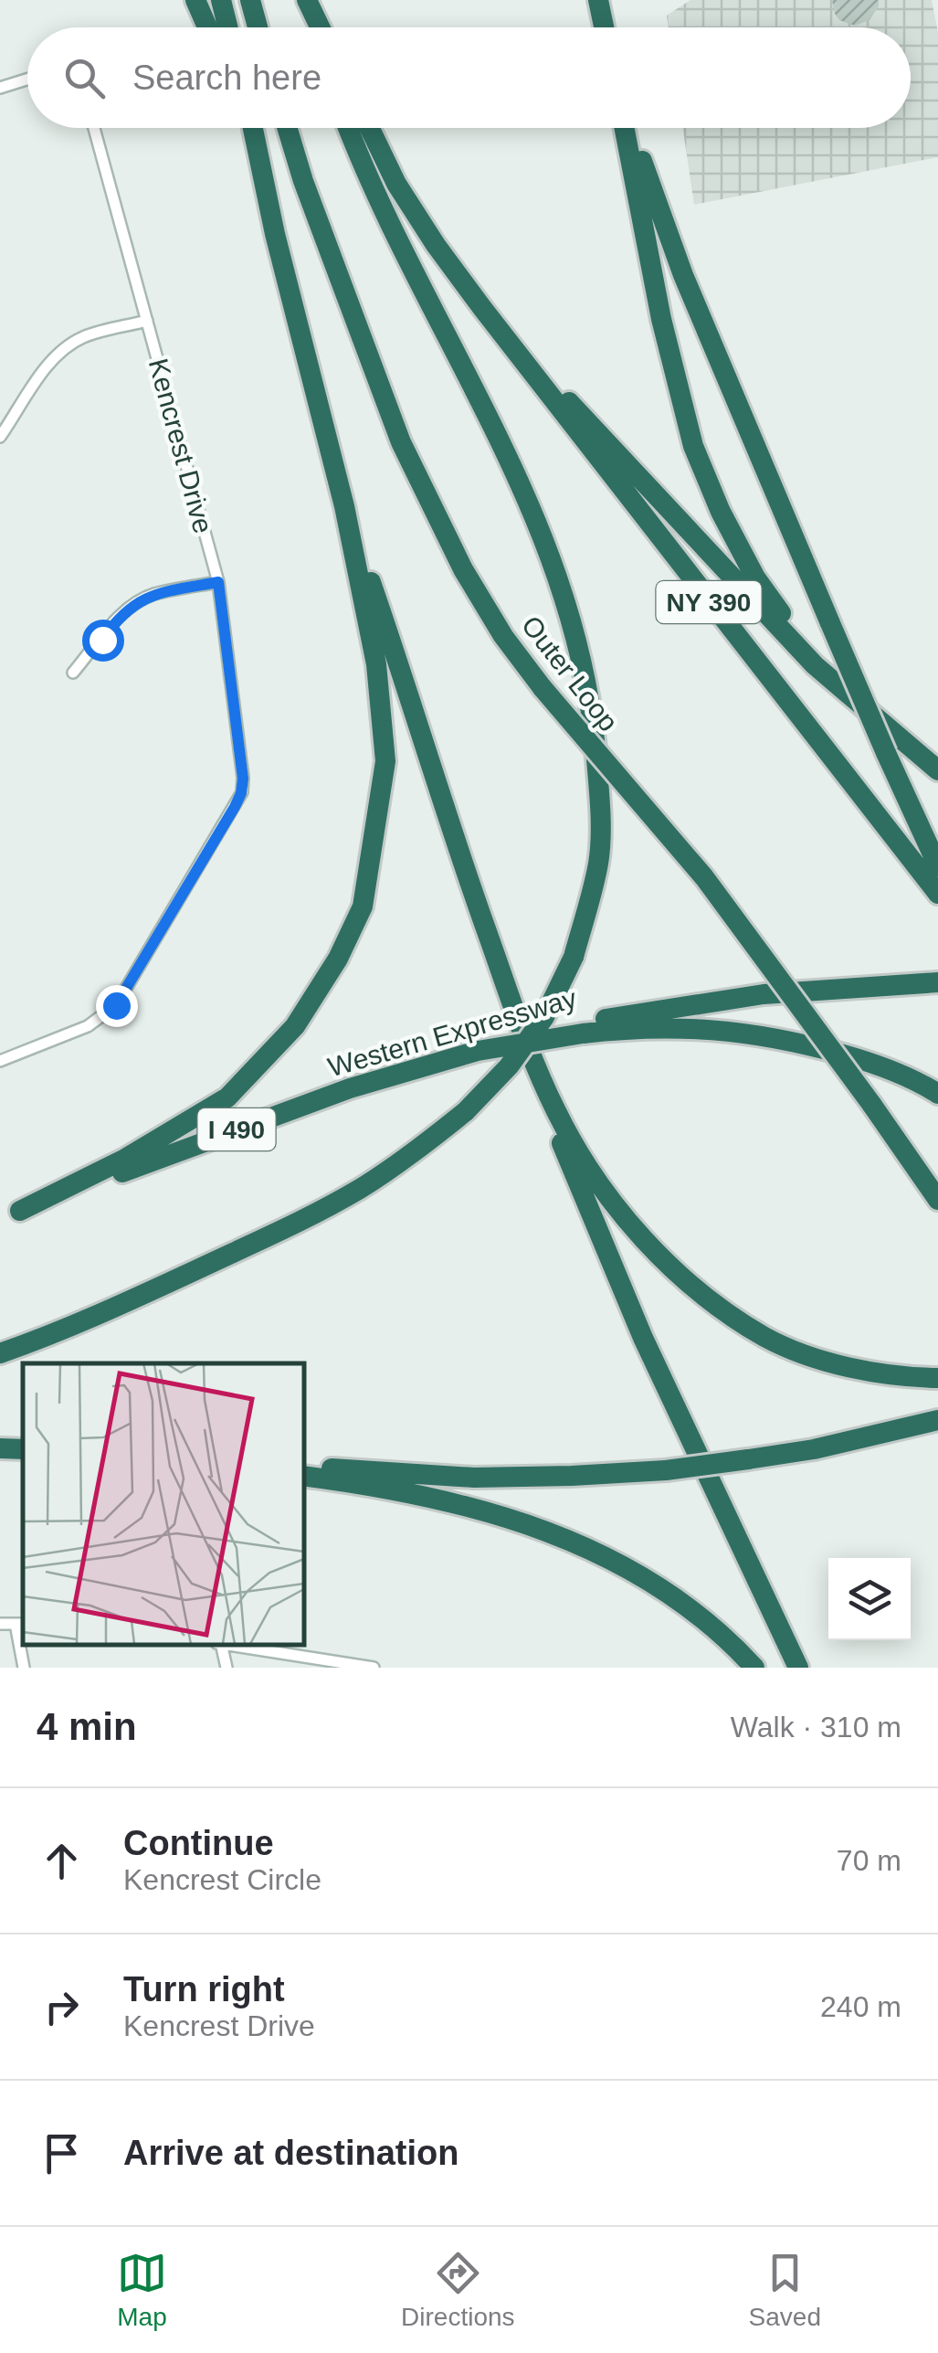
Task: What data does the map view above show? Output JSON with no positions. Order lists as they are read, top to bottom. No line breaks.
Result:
{"streets":{"highway":["NY 390","Outer Loop","Western Expressway","I 490"],"street":["Kencrest Drive"]},"page":{"search":"Search here","heading":["4 min","Walk · 310 m"],"list":[["Continue","Kencrest Circle","70 m"],["Turn right","Kencrest Drive","240 m"],"Arrive at destination"],"nav":["Map","Directions","Saved"]}}
